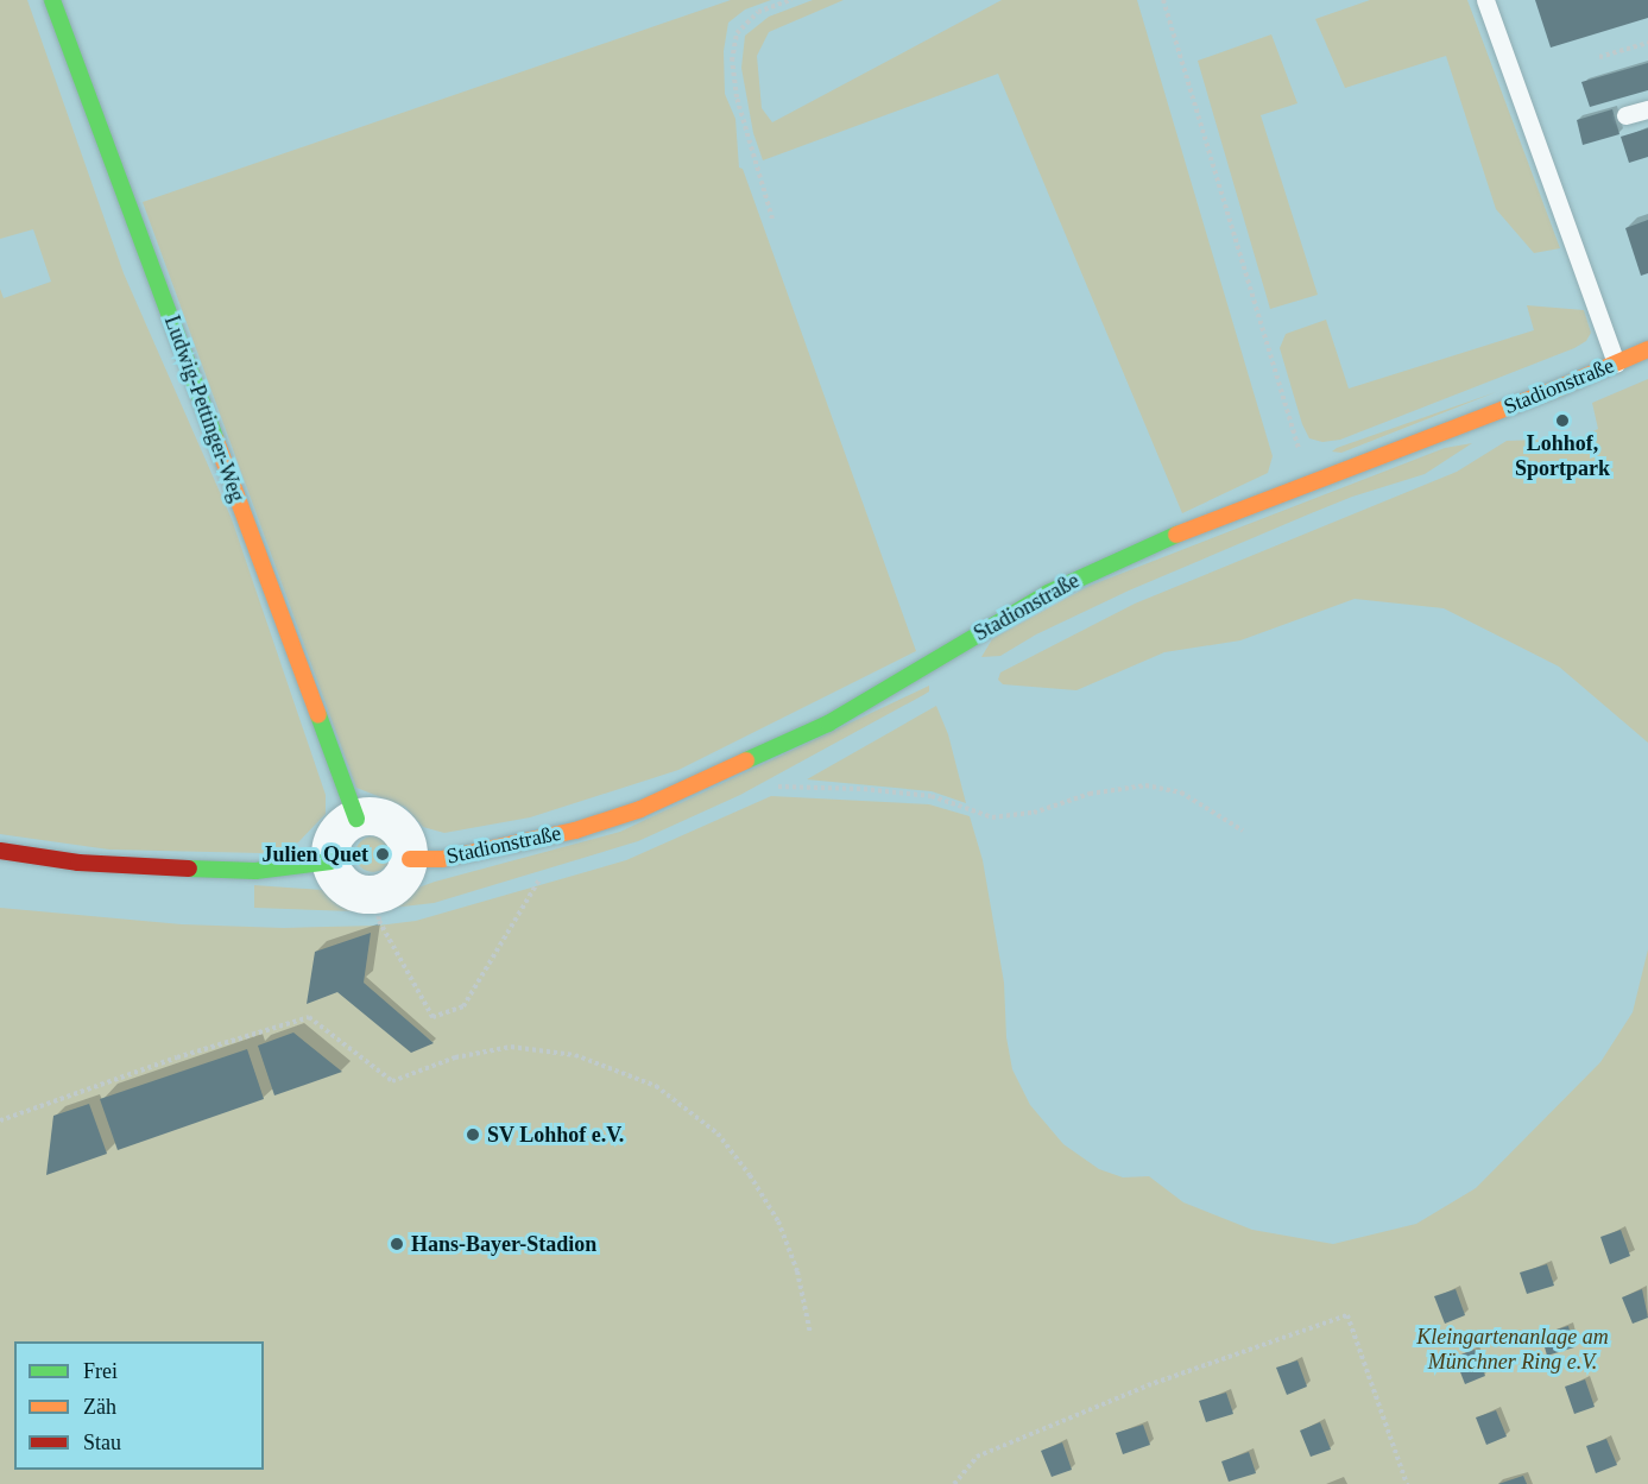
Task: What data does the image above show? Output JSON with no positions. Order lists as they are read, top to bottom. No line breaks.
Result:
{"streets":{"street":["Stadionstraße","Ludwig-Pettinger-Weg"]},"crossings":[["Stadionstraße","Ludwig-Pettinger-Weg"]],"parks":["Kleingartenanlage am Münchner Ring e.V."],"places":["Lohhof, Sportpark","Julien Quet","SV Lohhof e.V.","Hans-Bayer-Stadion"],"legend":["Frei","Zäh","Stau"]}
